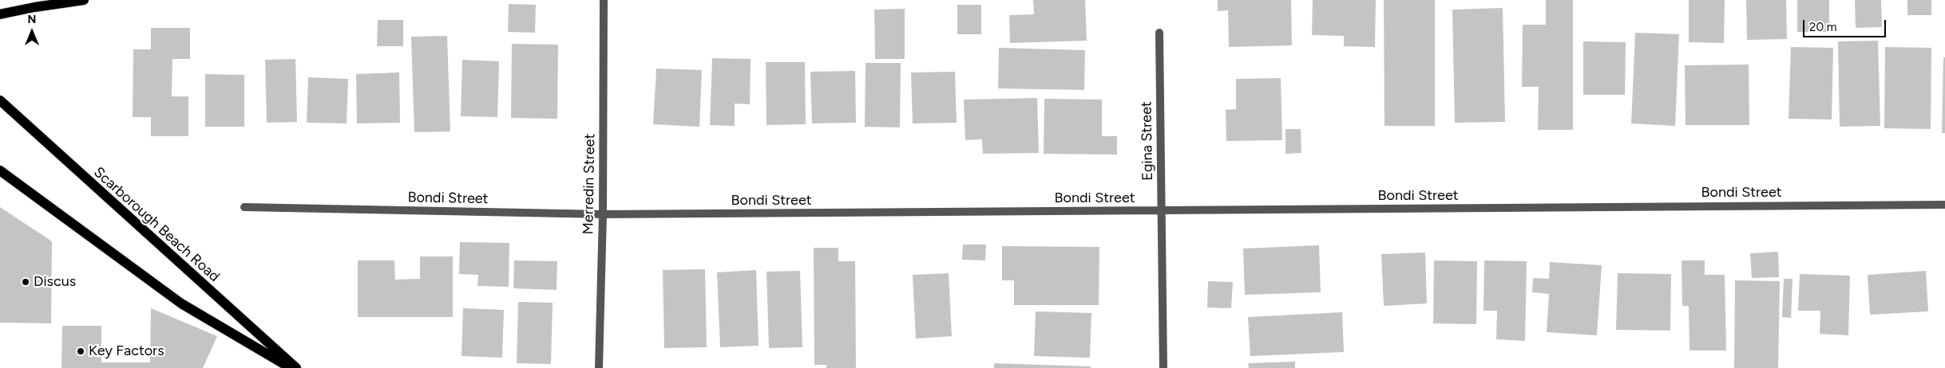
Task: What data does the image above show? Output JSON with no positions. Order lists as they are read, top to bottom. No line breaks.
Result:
{"streets":{"main road":["Scarborough Beach Road"],"street":["Egina Street","Merredin Street","Bondi Street"]},"crossings":[["Egina Street","Bondi Street"],["Merredin Street","Bondi Street"]],"places":["Discus","Key Factors"],"scale_bar":"20 m","north":"top"}
